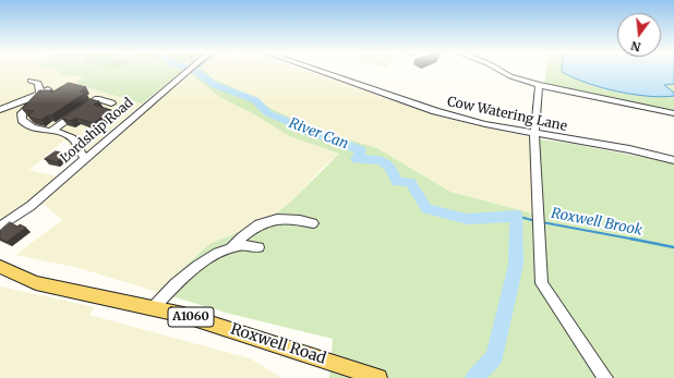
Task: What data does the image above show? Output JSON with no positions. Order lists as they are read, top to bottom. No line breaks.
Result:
{"streets":{"main road":["A1060","Roxwell Road"],"street":["Cow Watering Lane","Lordship Road"]},"water":["River Can","Roxwell Brook"],"north":"bottom"}
